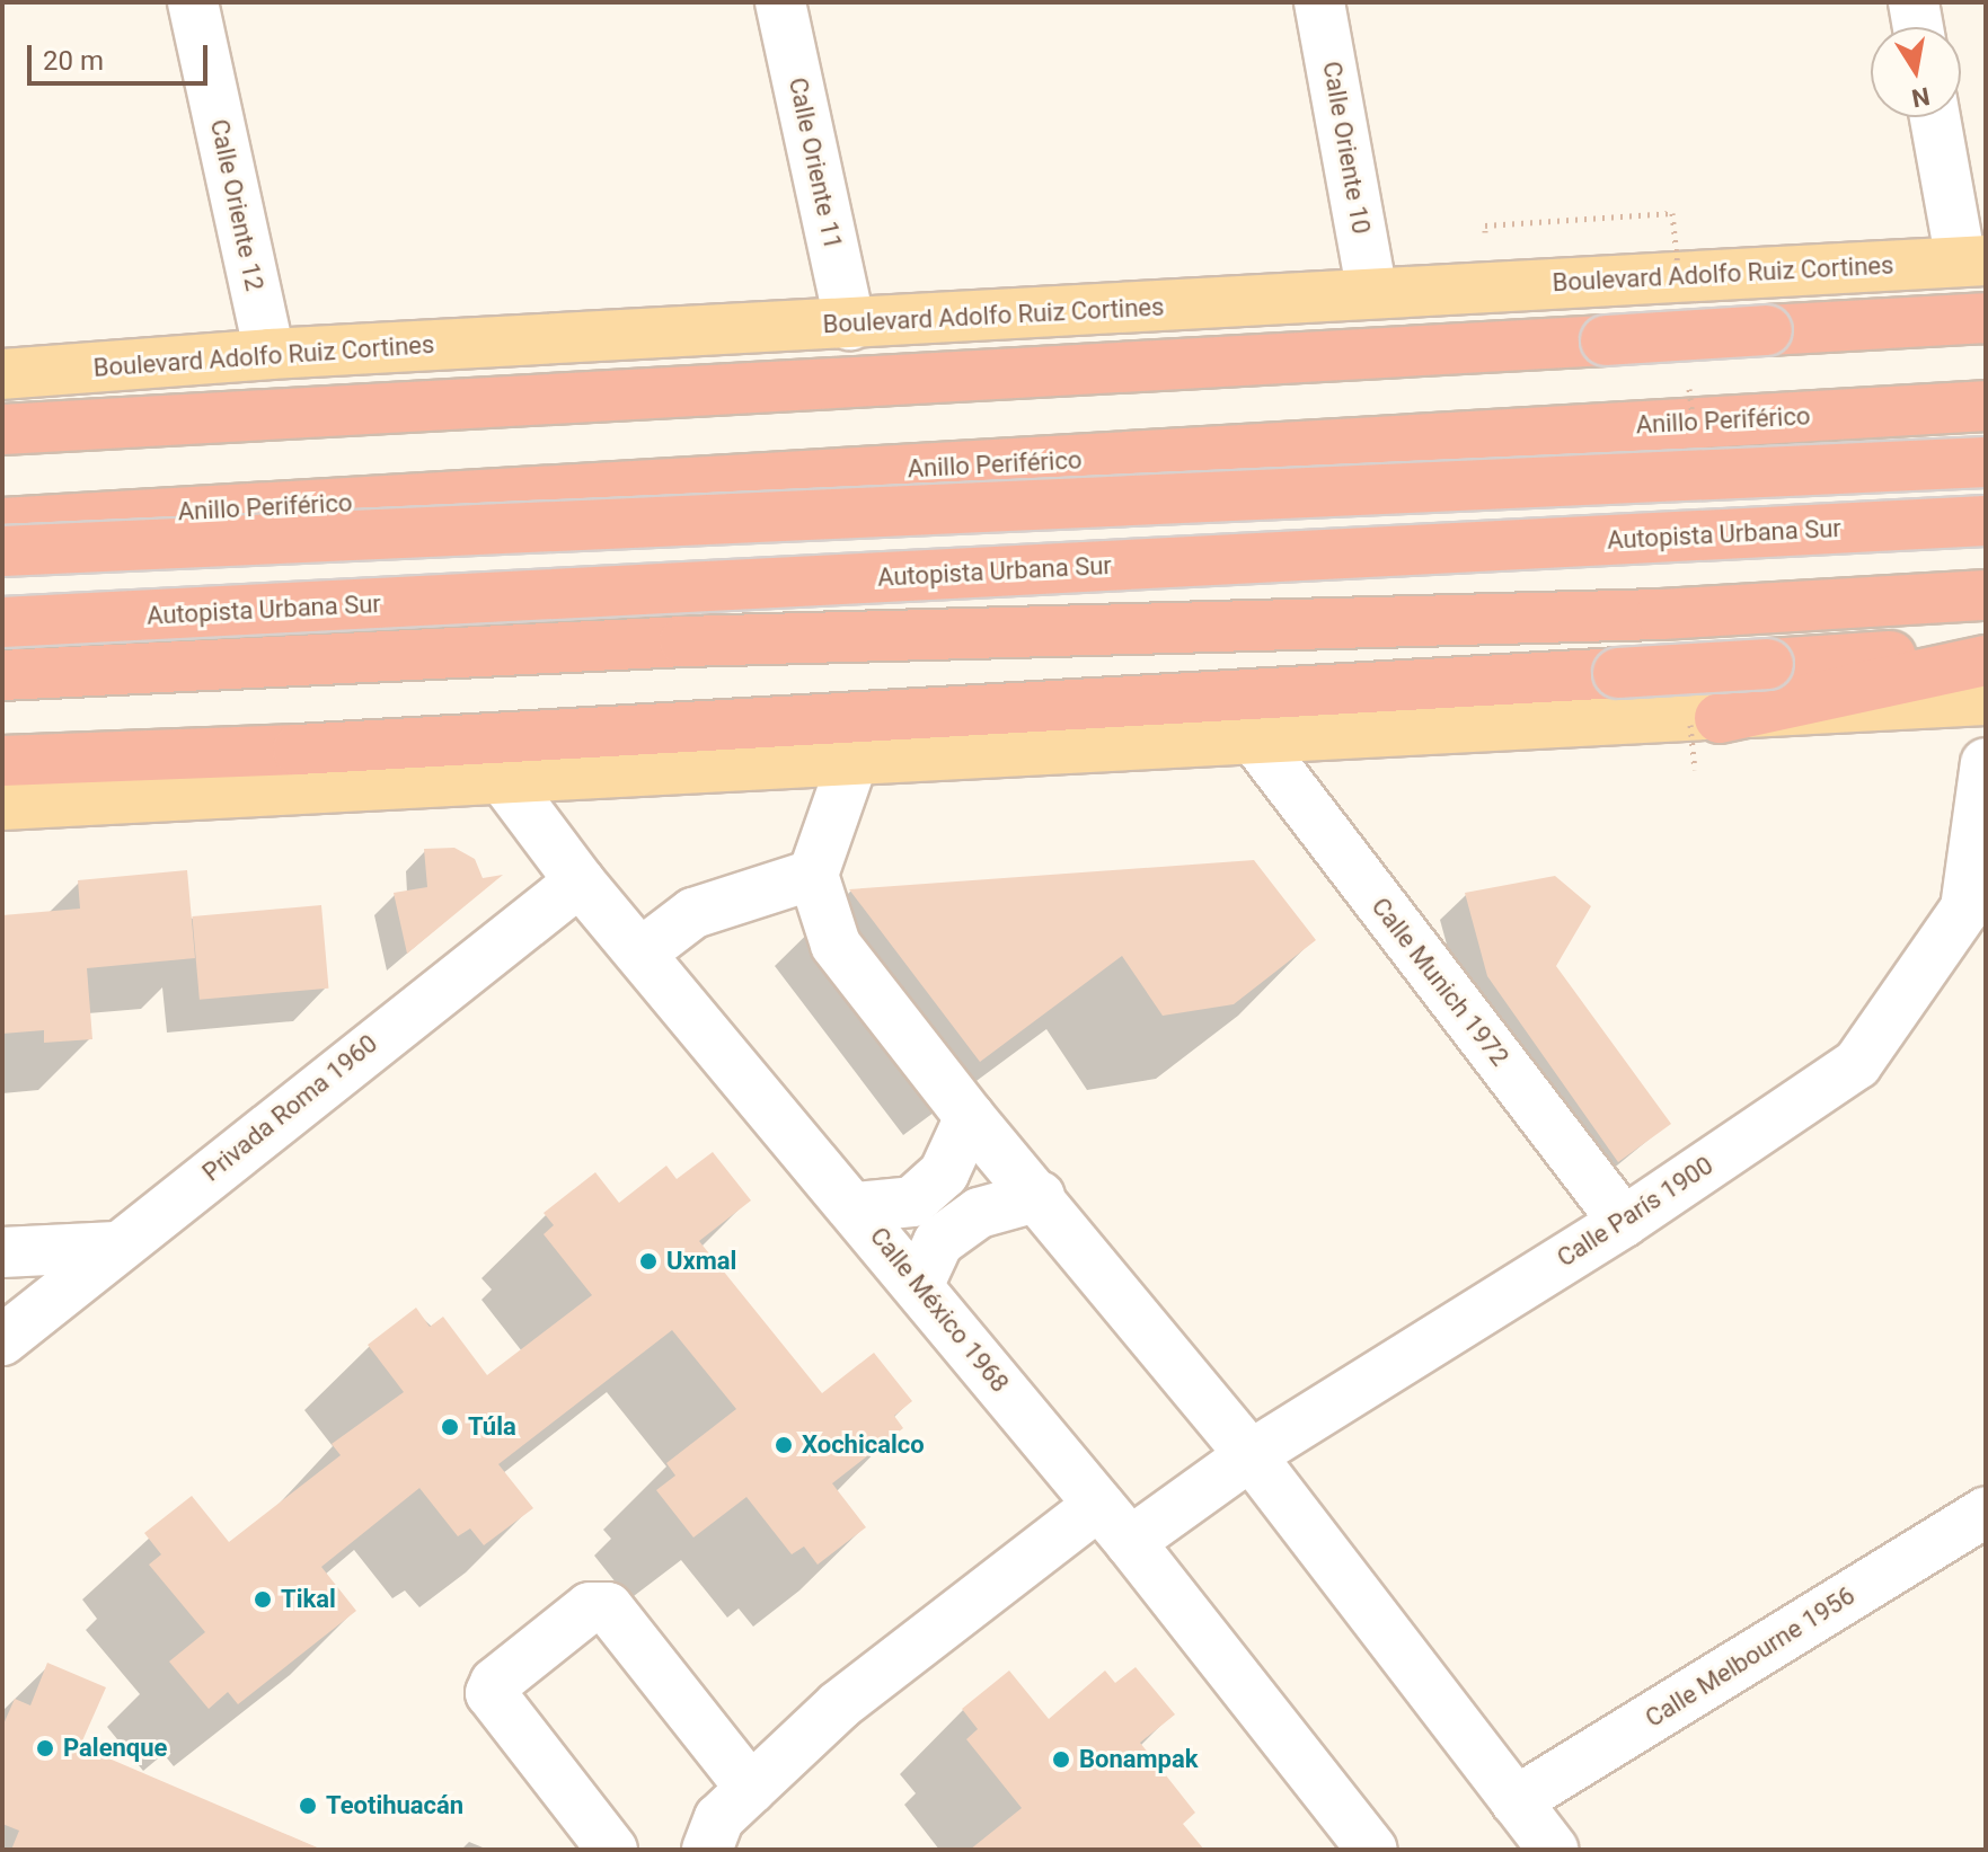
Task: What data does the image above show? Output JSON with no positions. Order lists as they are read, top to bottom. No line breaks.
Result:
{"streets":{"highway":["Anillo Periférico","Autopista Urbana Sur"],"main road":["Boulevard Adolfo Ruiz Cortines"],"street":["Calle Oriente 10","Calle Oriente 11","Calle Oriente 12","Calle Munich 1972","Privada Roma 1960","Calle París 1900","Calle México 1968","Calle Melbourne 1956"]},"crossings":[["Calle Oriente 10","Boulevard Adolfo Ruiz Cortines"],["Calle Oriente 11","Boulevard Adolfo Ruiz Cortines"],["Calle Oriente 12","Boulevard Adolfo Ruiz Cortines"],["Calle Munich 1972","Calle París 1900"],["Privada Roma 1960","Calle México 1968"],["Calle París 1900","Calle México 1968"]],"places":["Uxmal","Túla","Xochicalco","Tikal","Palenque","Bonampak","Teotihuacán"],"scale_bar":"20 m","north":"bottom"}
